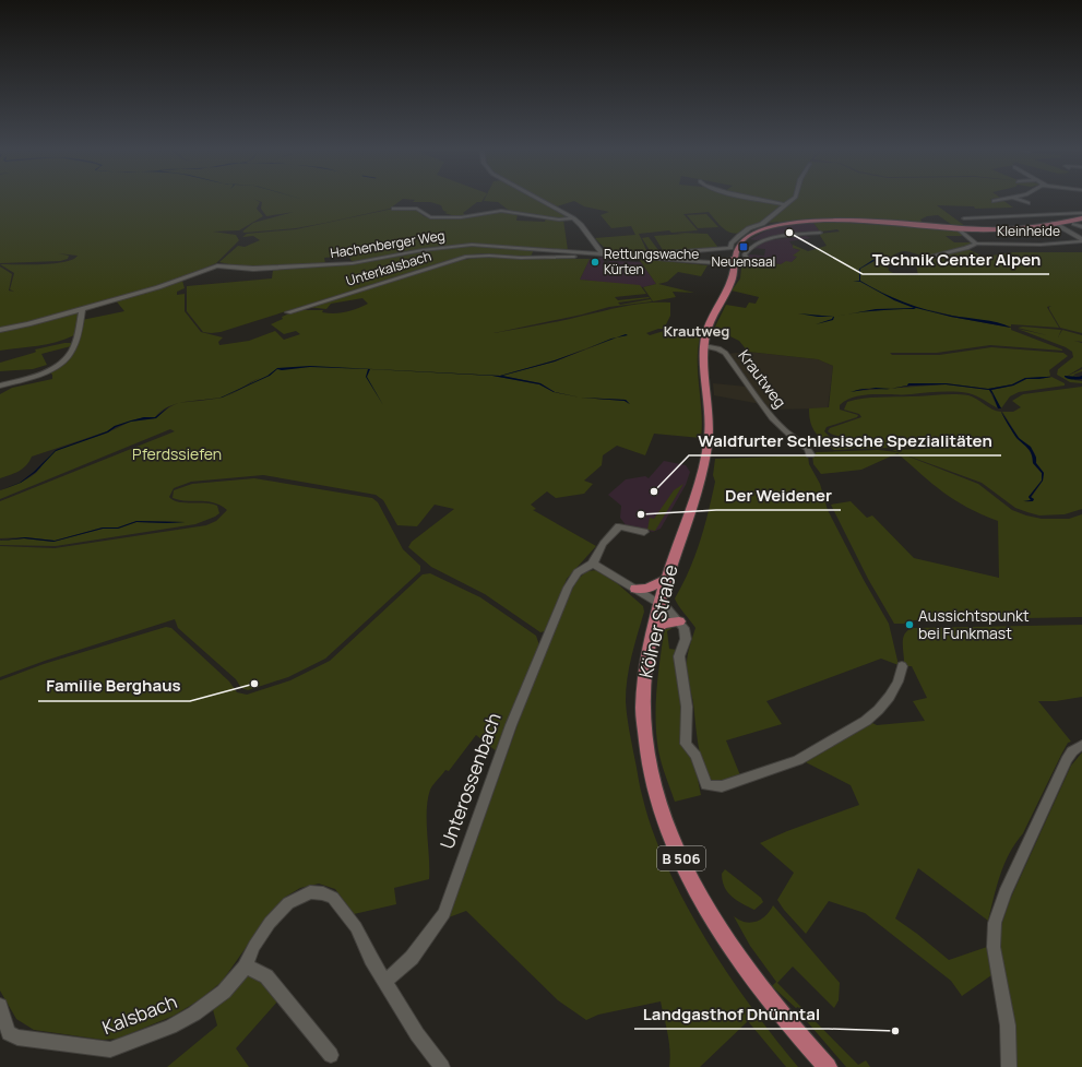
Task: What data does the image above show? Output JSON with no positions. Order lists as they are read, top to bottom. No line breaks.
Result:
{"streets":{"main road":["Kölner Straße","B 506"],"street":["Kleinheide","Hachenberger Weg","Unterkalsbach","Krautweg","Unterossenbach","Kalsbach"]},"crossings":[["Kleinheide","Kölner Straße"],["Hachenberger Weg","Unterkalsbach"],["Krautweg","Kölner Straße"],["Unterossenbach","Kalsbach"]],"districts":["Krautweg"],"parks":["Pferdssiefen"],"places":{"other":["Technik Center Alpen","Rettungswache Kürten","Waldfurter Schlesische Spezialitäten","Der Weidener","Aussichtspunkt bei Funkmast","Familie Berghaus","Landgasthof Dhünntal"],"transit":["Neuensaal"]}}
